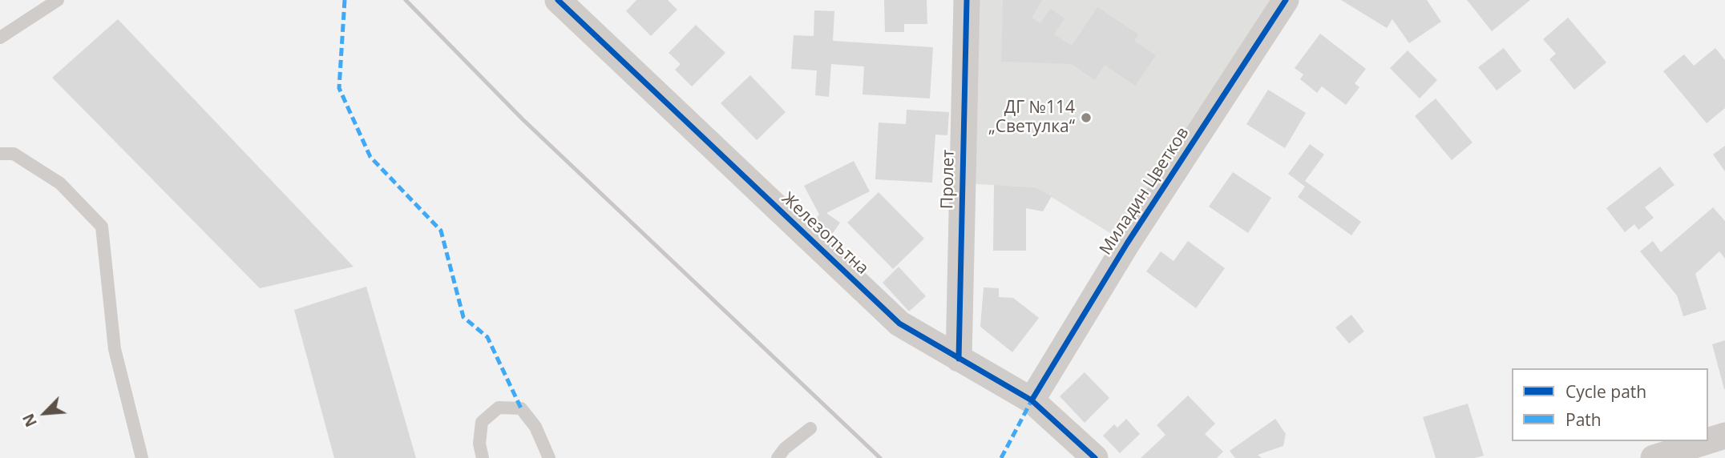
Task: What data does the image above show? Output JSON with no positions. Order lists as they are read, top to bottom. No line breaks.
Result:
{"streets":{"street":["Пролет","Миладин Цветков","Железопътна"]},"crossings":[["Пролет","Железопътна"],["Миладин Цветков","Железопътна"]],"places":["ДГ №114 „Светулка“"],"legend":["Cycle path","Path"],"north":"bottom left"}
